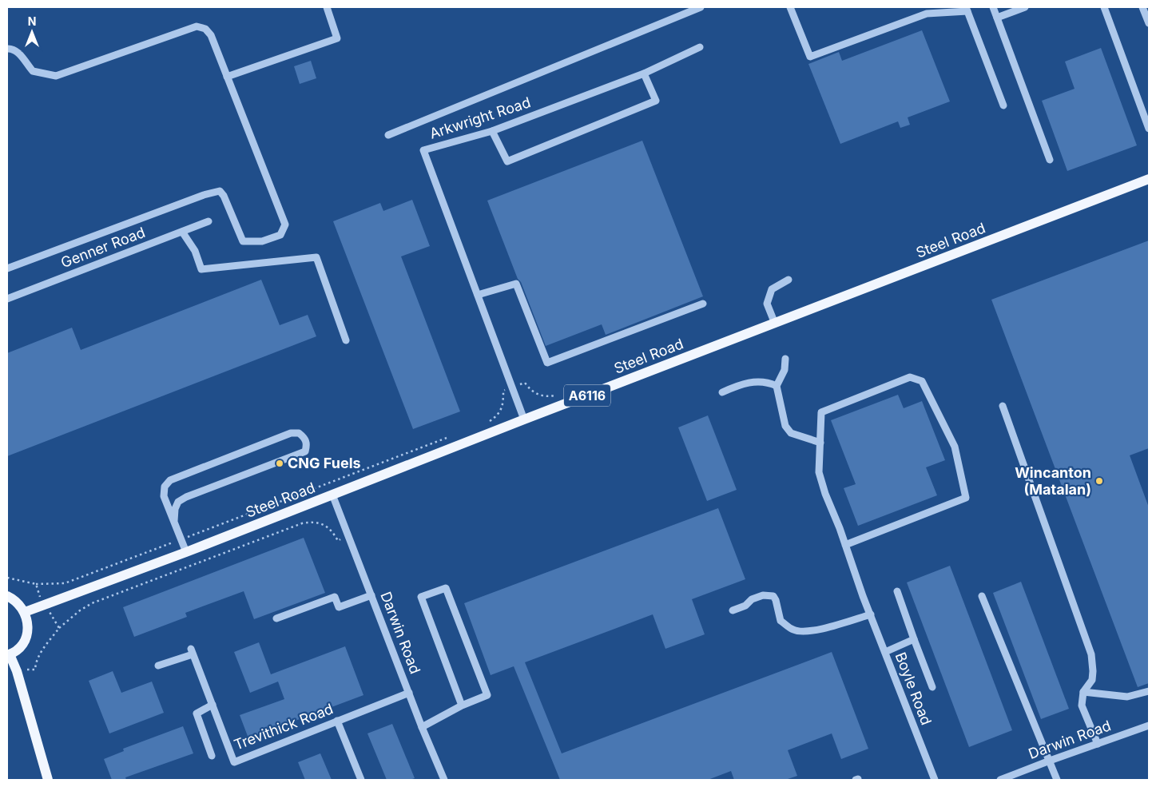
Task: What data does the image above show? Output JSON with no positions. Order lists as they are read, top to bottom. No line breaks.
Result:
{"streets":{"main road":["Steel Road","A6116"],"street":["Arkwright Road","Genner Road","Darwin Road","Boyle Road","Trevithick Road"]},"crossings":[["Arkwright Road","Steel Road"],["Steel Road","Darwin Road"],["Darwin Road","Trevithick Road"]],"places":["CNG Fuels","Wincanton (Matalan)"],"north":"top"}
